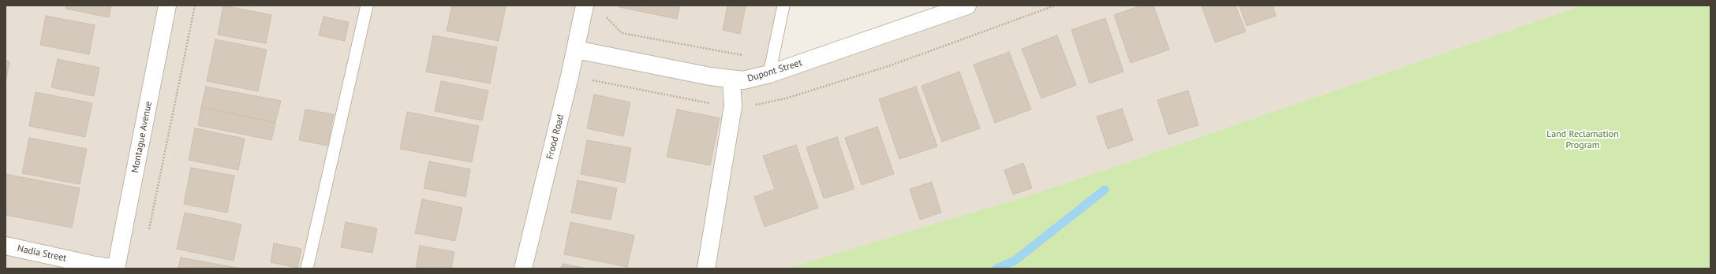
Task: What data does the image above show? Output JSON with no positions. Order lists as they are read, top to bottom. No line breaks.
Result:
{"streets":{"street":["Dupont Street","Montague Avenue","Frood Road","Nadia Street"]},"crossings":[["Dupont Street","Frood Road"],["Montague Avenue","Nadia Street"]],"parks":["Land Reclamation Program"]}
